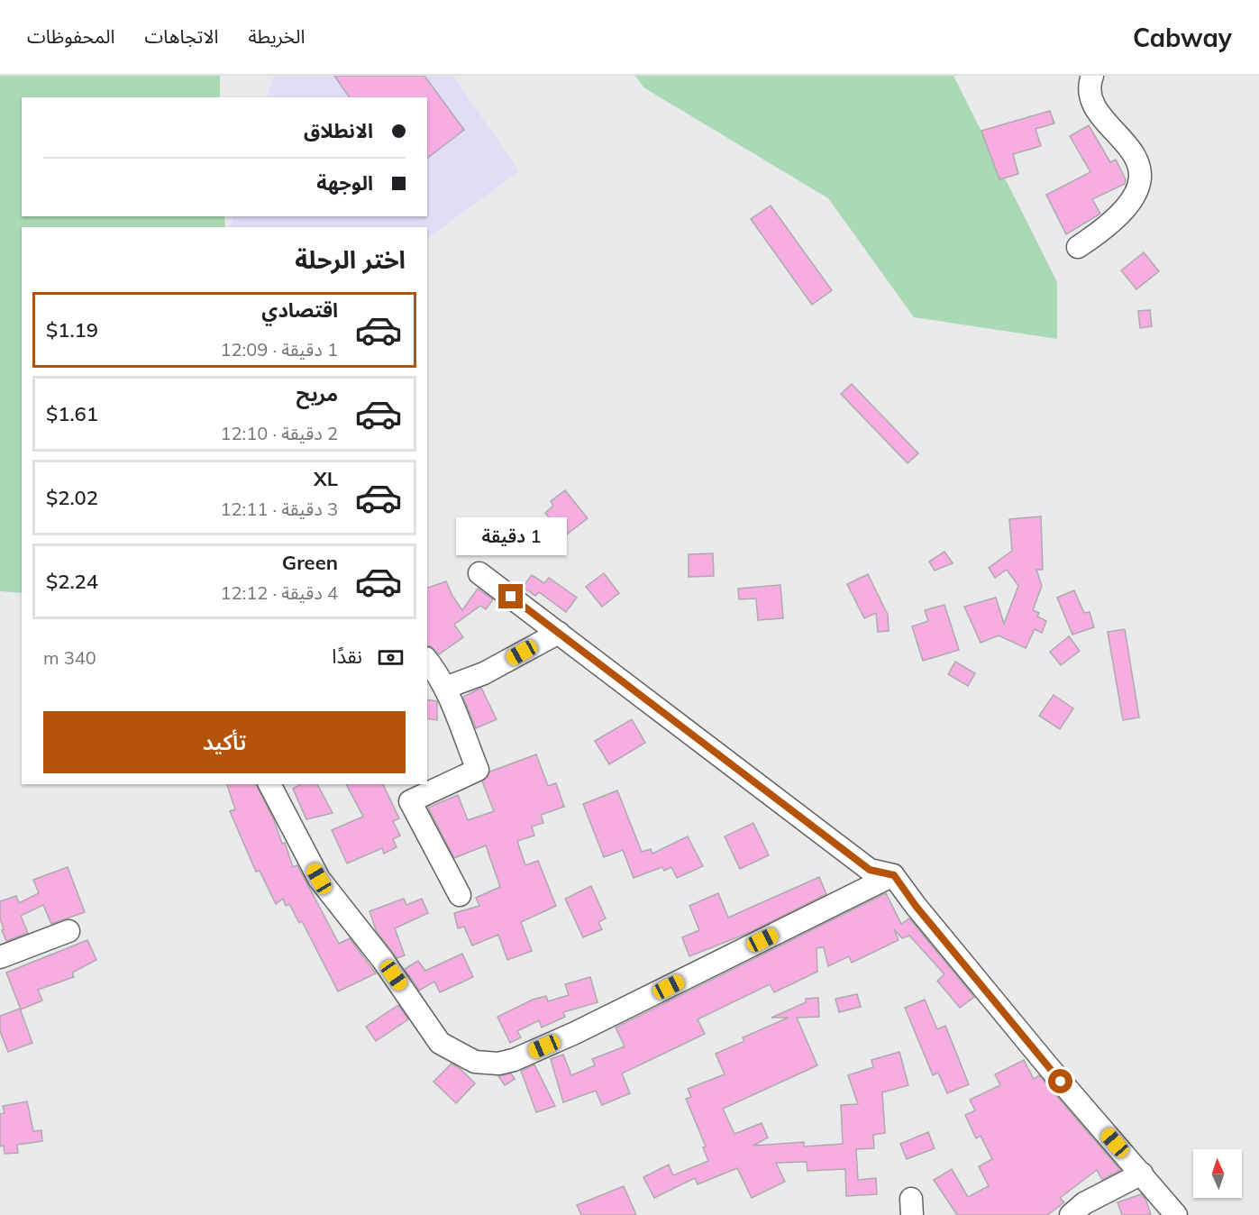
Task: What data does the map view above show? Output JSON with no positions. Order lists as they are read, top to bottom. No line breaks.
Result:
{"north":"top","page":{"header":"Cabway","nav":["الخريطة","الاتجاهات","المحفوظات"],"banner":["الانطلاق","الوجهة"],"heading":"اختر الرحلة","list":[{"name":"اقتصادي","note":"1 دقيقة · 12:09","value":"$1.19"},{"name":"مريح","note":"2 دقيقة · 12:10","value":"$1.61"},{"name":"XL","note":"3 دقيقة · 12:11","value":"$2.02"},{"name":"Green","note":"4 دقيقة · 12:12","value":"$2.24"}],"bubble":"1 دقيقة","pay":["نقدًا","340 m"],"buttons":"تأكيد"}}
